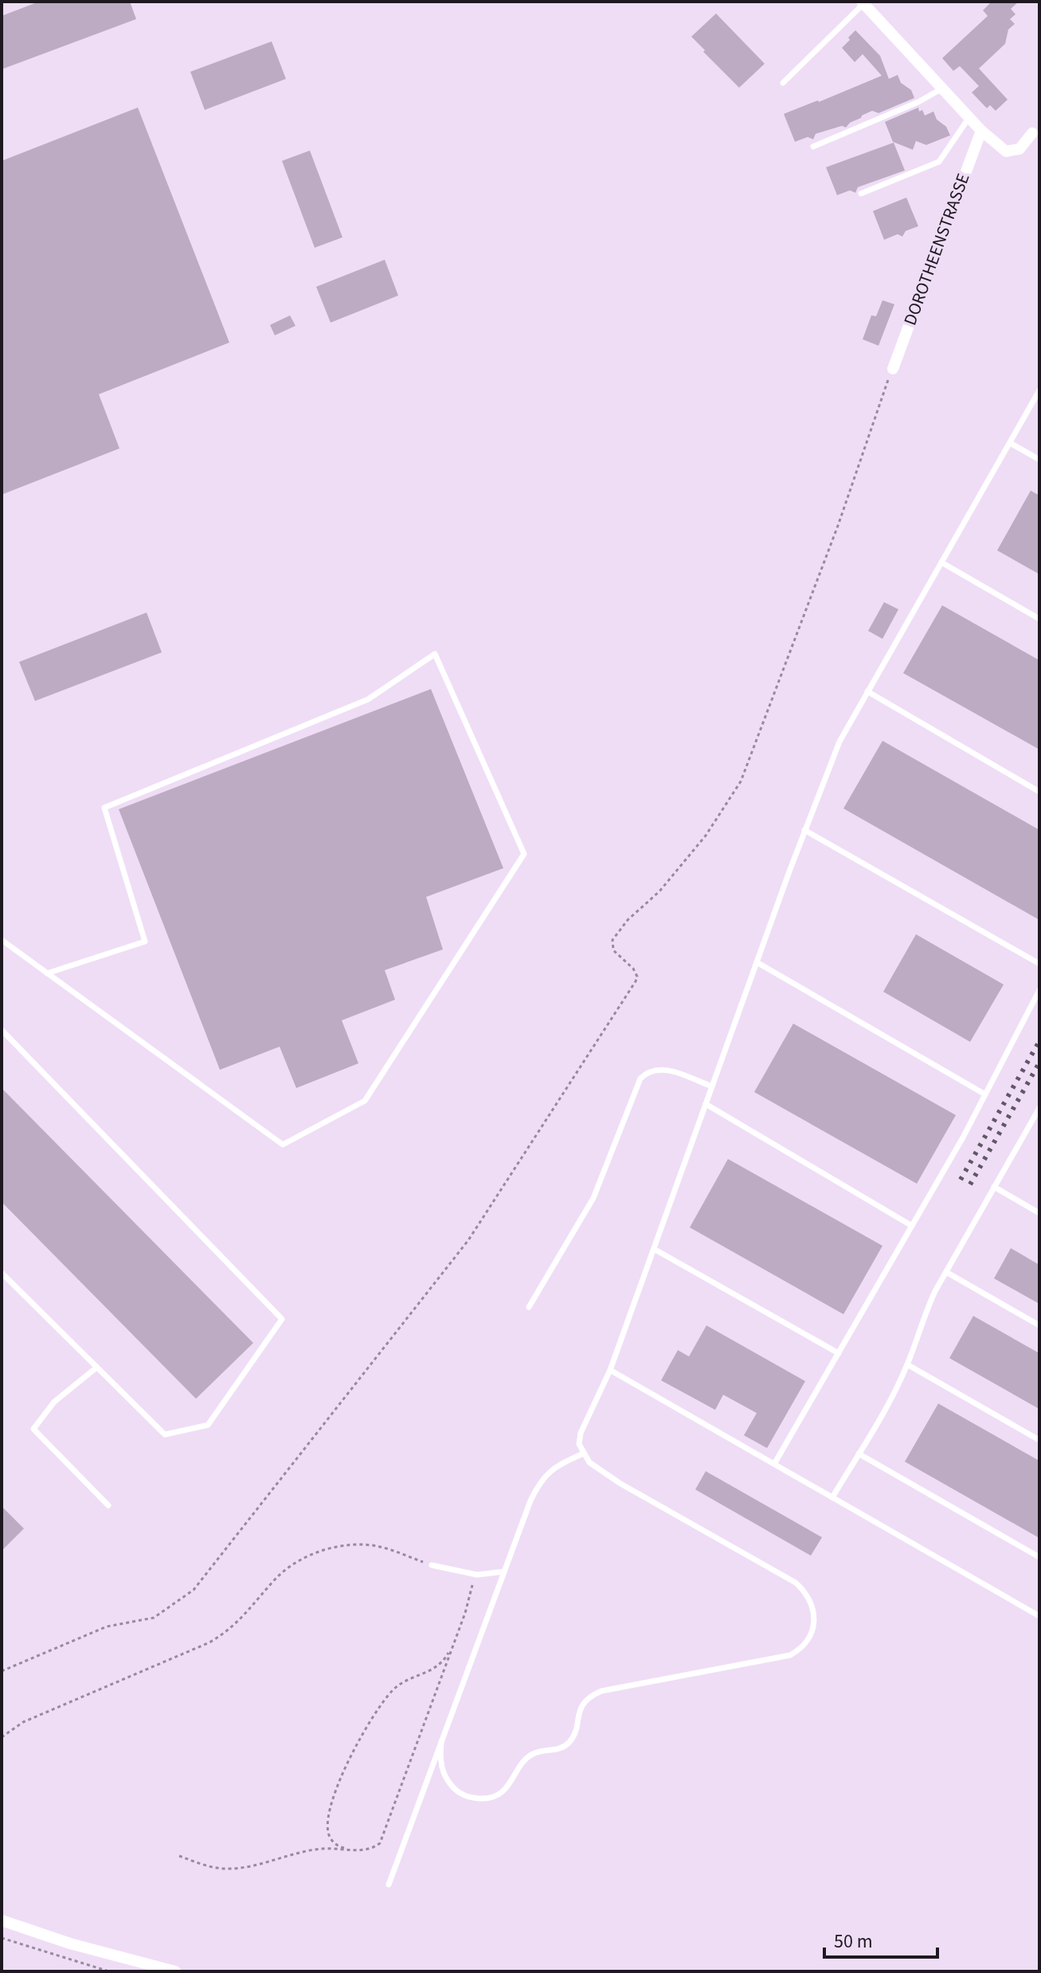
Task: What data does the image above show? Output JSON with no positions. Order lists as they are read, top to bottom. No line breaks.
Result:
{"streets":{"street":["DOROTHEENSTRASSE"]},"scale_bar":"50 m"}
